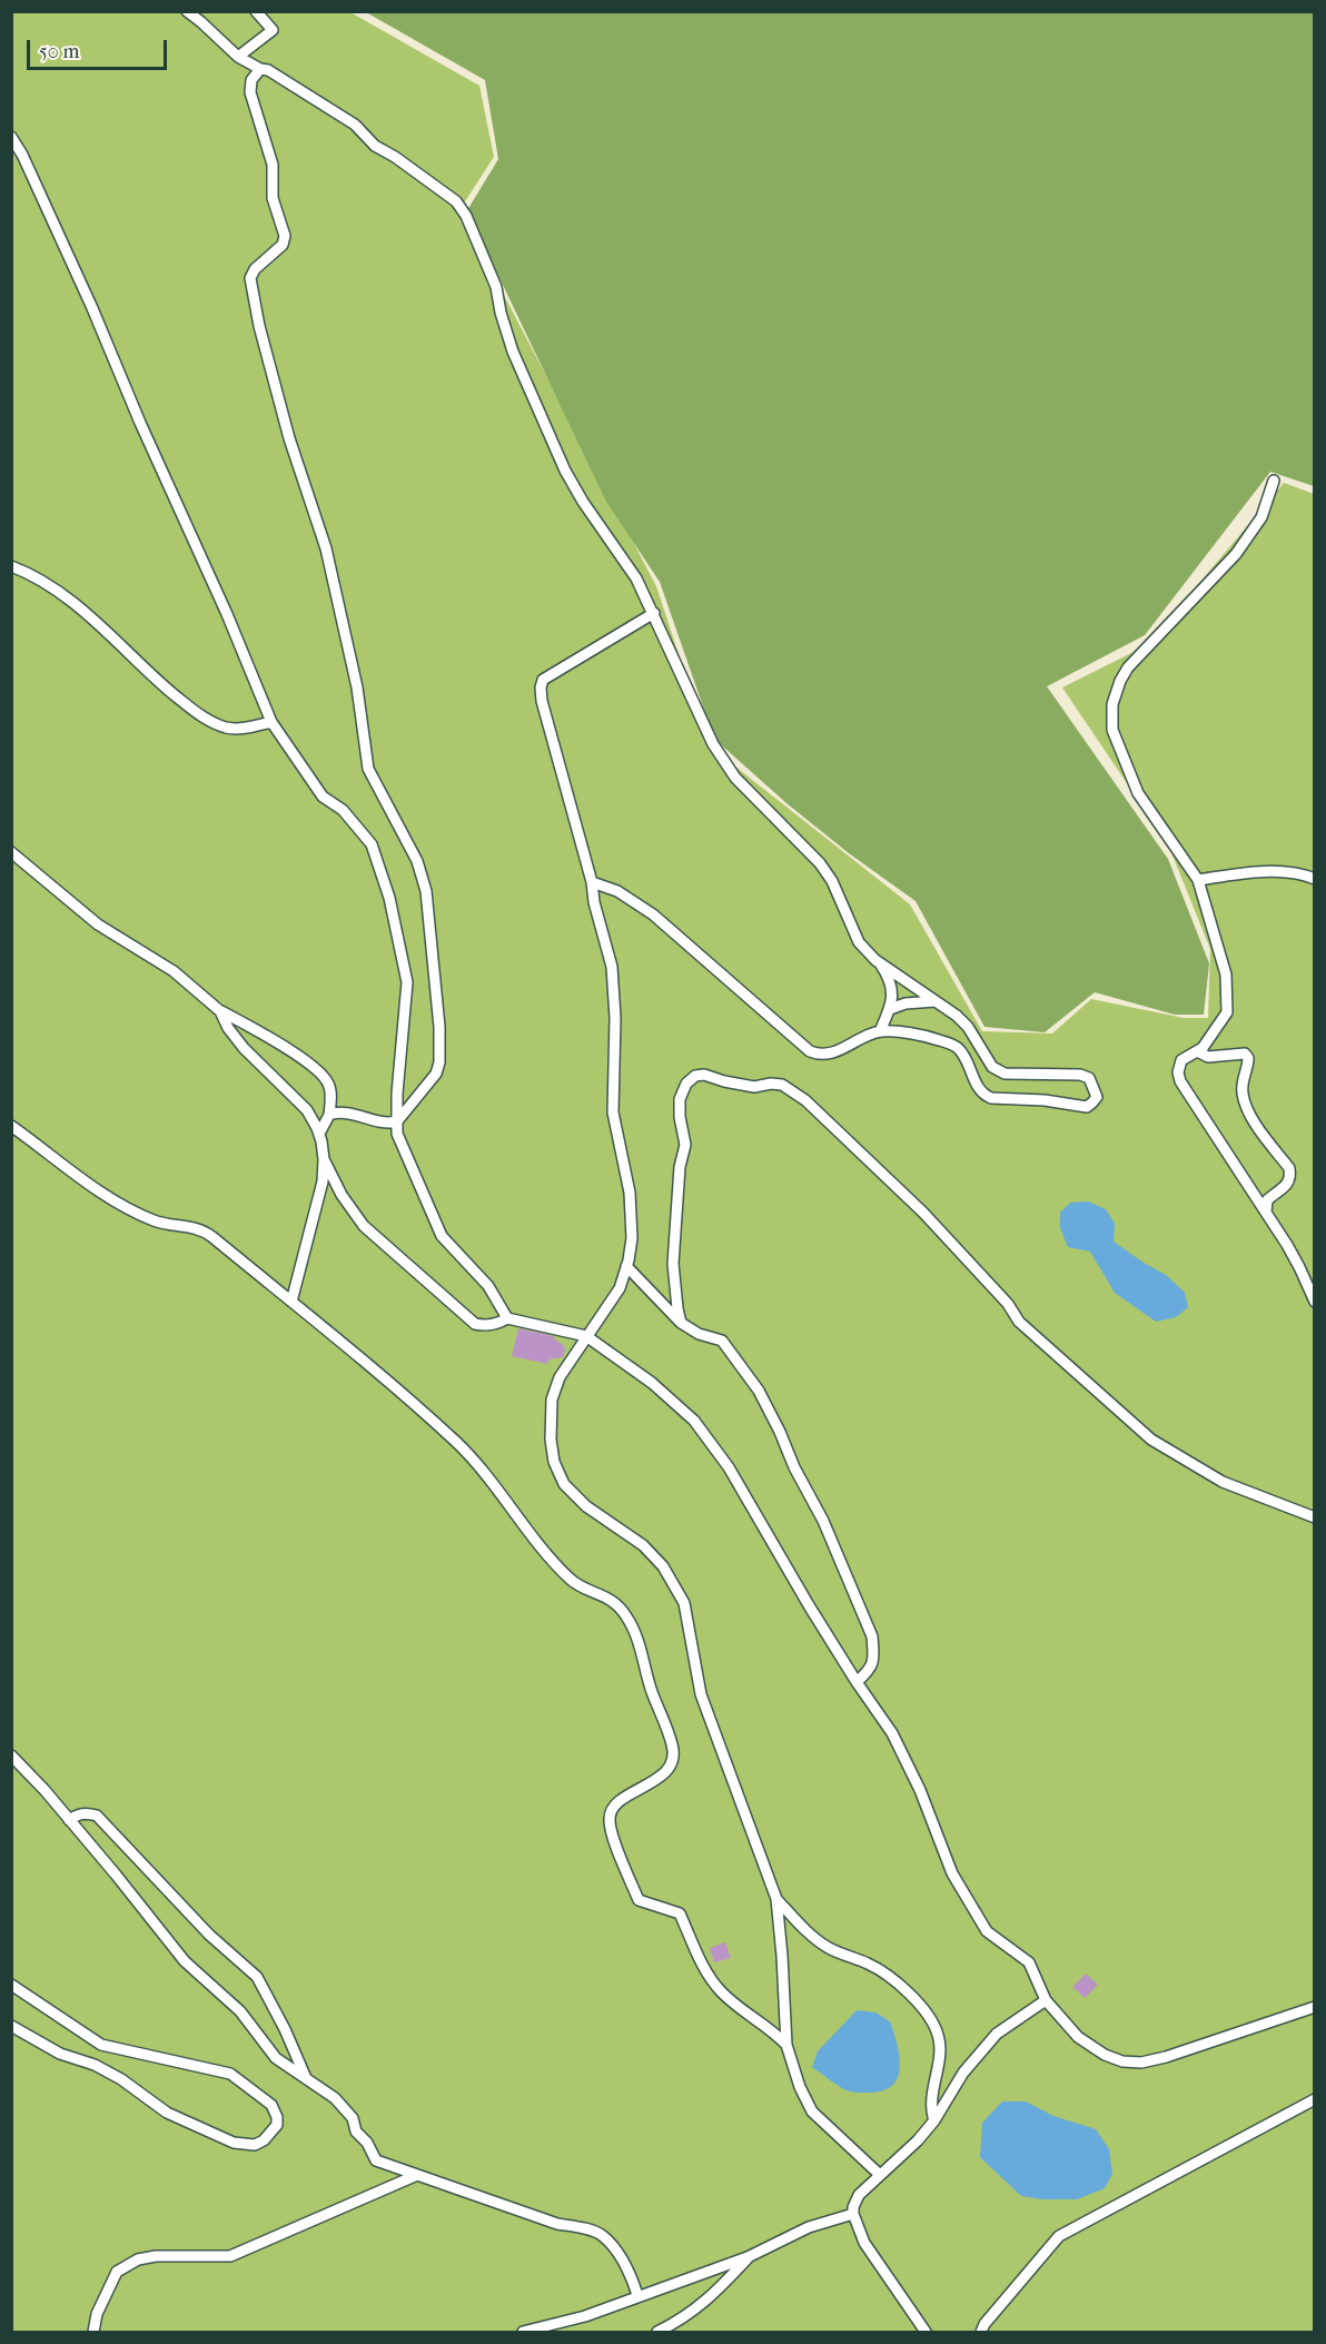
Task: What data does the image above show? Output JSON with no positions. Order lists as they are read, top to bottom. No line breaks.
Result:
{"scale_bar":"50 m"}
